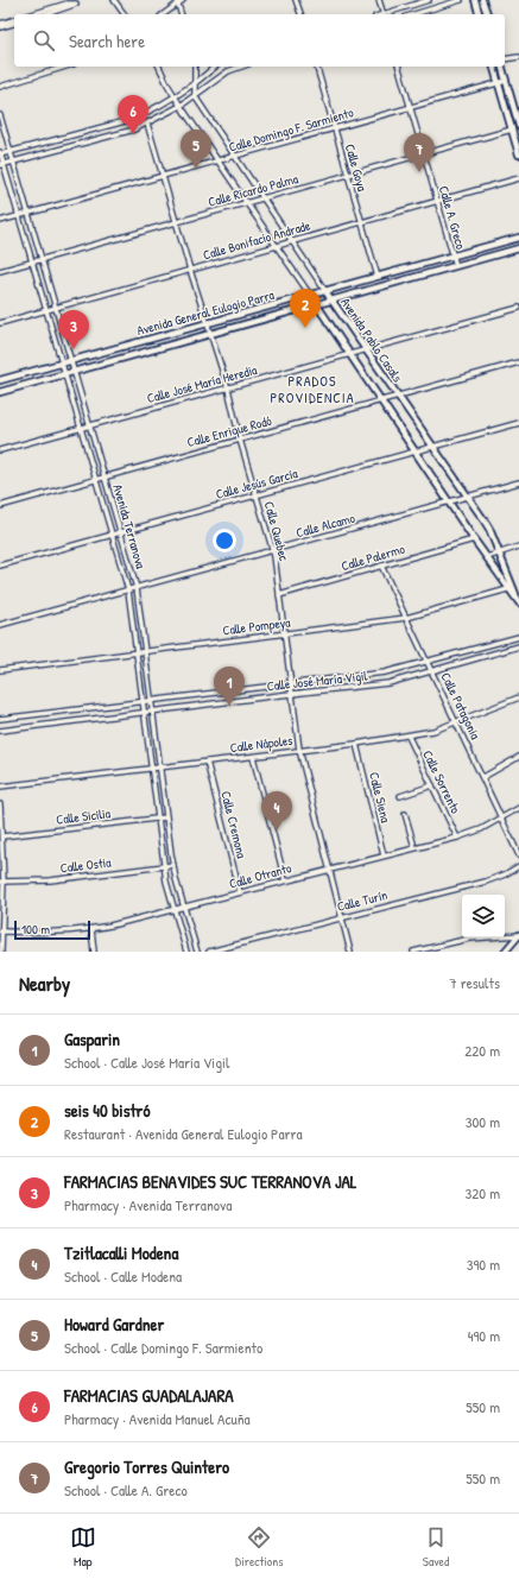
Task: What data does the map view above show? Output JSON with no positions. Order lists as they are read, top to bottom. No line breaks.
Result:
{"streets":{"street":["Calle Domingo F. Sarmiento","Calle Goya","Calle Ricardo Palma","Calle A. Greco","Calle Bonifacio Andrade","Avenida General Eulogio Parra","Avenida Pablo Casals","Calle José María Heredia","Calle Enrique Rodó","Calle Jesús García","Calle Alcamo","Avenida Terranova","Calle Quebec","Calle Palermo","Calle Pompeya","Calle José María Vigil","Calle Patagonia","Calle Nápoles","Calle Sorrento","Calle Siena","Calle Sicilia","Calle Cremona","Calle Ostia","Calle Otranto","Calle Turín"]},"crossings":[["Calle Domingo F. Sarmiento","Calle Goya"],["Calle Domingo F. Sarmiento","Calle A. Greco"],["Calle Domingo F. Sarmiento","Avenida Pablo Casals"],["Calle Domingo F. Sarmiento","Avenida Terranova"],["Calle Domingo F. Sarmiento","Calle Quebec"],["Calle Goya","Calle Ricardo Palma"],["Calle Goya","Calle Bonifacio Andrade"],["Calle Goya","Avenida General Eulogio Parra"],["Calle Ricardo Palma","Calle A. Greco"],["Calle Ricardo Palma","Avenida Pablo Casals"],["Calle Ricardo Palma","Avenida Terranova"],["Calle Ricardo Palma","Calle Quebec"],["Calle A. Greco","Calle Bonifacio Andrade"],["Calle A. Greco","Avenida General Eulogio Parra"],["Calle Bonifacio Andrade","Avenida Pablo Casals"],["Calle Bonifacio Andrade","Avenida Terranova"],["Calle Bonifacio Andrade","Calle Quebec"],["Avenida General Eulogio Parra","Avenida Pablo Casals"],["Avenida General Eulogio Parra","Avenida Terranova"],["Avenida General Eulogio Parra","Calle Quebec"],["Avenida Pablo Casals","Calle José María Heredia"],["Avenida Pablo Casals","Calle Enrique Rodó"],["Avenida Pablo Casals","Calle Jesús García"],["Avenida Pablo Casals","Calle Alcamo"],["Avenida Pablo Casals","Calle Palermo"],["Avenida Pablo Casals","Calle Pompeya"],["Calle José María Heredia","Avenida Terranova"],["Calle José María Heredia","Calle Quebec"],["Calle Enrique Rodó","Avenida Terranova"],["Calle Enrique Rodó","Calle Quebec"],["Calle Jesús García","Avenida Terranova"],["Calle Jesús García","Calle Quebec"],["Calle Alcamo","Avenida Terranova"],["Calle Alcamo","Calle Quebec"],["Avenida Terranova","Calle Pompeya"],["Avenida Terranova","Calle José María Vigil"],["Avenida Terranova","Calle Nápoles"],["Avenida Terranova","Calle Sicilia"],["Avenida Terranova","Calle Ostia"],["Avenida Terranova","Calle Otranto"],["Calle Quebec","Calle Palermo"],["Calle Quebec","Calle Pompeya"],["Calle Quebec","Calle José María Vigil"],["Calle Quebec","Calle Nápoles"],["Calle Quebec","Calle Otranto"],["Calle Quebec","Calle Turín"],["Calle Palermo","Calle Patagonia"],["Calle Pompeya","Calle Patagonia"],["Calle José María Vigil","Calle Patagonia"],["Calle Patagonia","Calle Nápoles"],["Calle Patagonia","Calle Otranto"],["Calle Nápoles","Calle Sorrento"],["Calle Nápoles","Calle Siena"],["Calle Nápoles","Calle Cremona"],["Calle Sorrento","Calle Otranto"],["Calle Siena","Calle Otranto"],["Calle Cremona","Calle Otranto"]],"districts":["PRADOS PROVIDENCIA"],"scale_bar":"100 m","page":{"search":"Search here","pins":["6","5","7","2","3","1","4"],"scale":"100 m","heading":["Nearby","7 results"],"list":[{"mark":"1","name":"Gasparin","note":"School · Calle José María Vigil","value":"220 m"},{"mark":"2","name":"seis 40 bistró","note":"Restaurant · Avenida General Eulogio Parra","value":"300 m"},{"mark":"3","name":"FARMACIAS BENAVIDES SUC TERRANOVA JAL","note":"Pharmacy · Avenida Terranova","value":"320 m"},{"mark":"4","name":"Tzitlacalli Modena","note":"School · Calle Modena","value":"390 m"},{"mark":"5","name":"Howard Gardner","note":"School · Calle Domingo F. Sarmiento","value":"490 m"},{"mark":"6","name":"FARMACIAS GUADALAJARA","note":"Pharmacy · Avenida Manuel Acuña","value":"550 m"},{"mark":"7","name":"Gregorio Torres Quintero","note":"School · Calle A. Greco","value":"550 m"}],"nav":["Map","Directions","Saved"]}}
